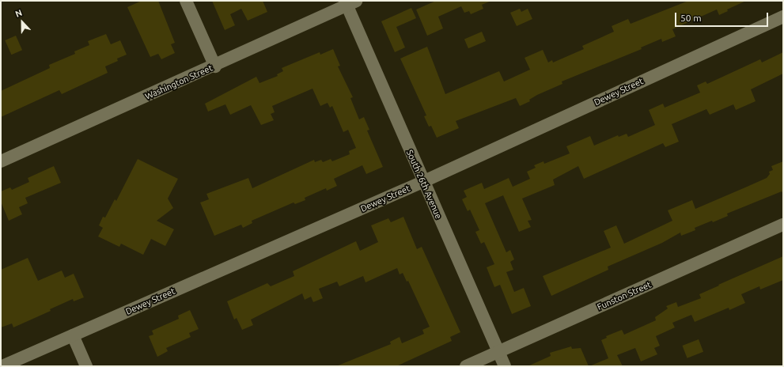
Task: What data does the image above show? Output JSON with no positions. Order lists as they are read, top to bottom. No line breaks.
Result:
{"streets":{"street":["Washington Street","Dewey Street","South 26th Avenue","Funston Street"]},"crossings":[["Washington Street","South 26th Avenue"],["Dewey Street","South 26th Avenue"],["South 26th Avenue","Funston Street"]],"scale_bar":"50 m","north":"top"}
